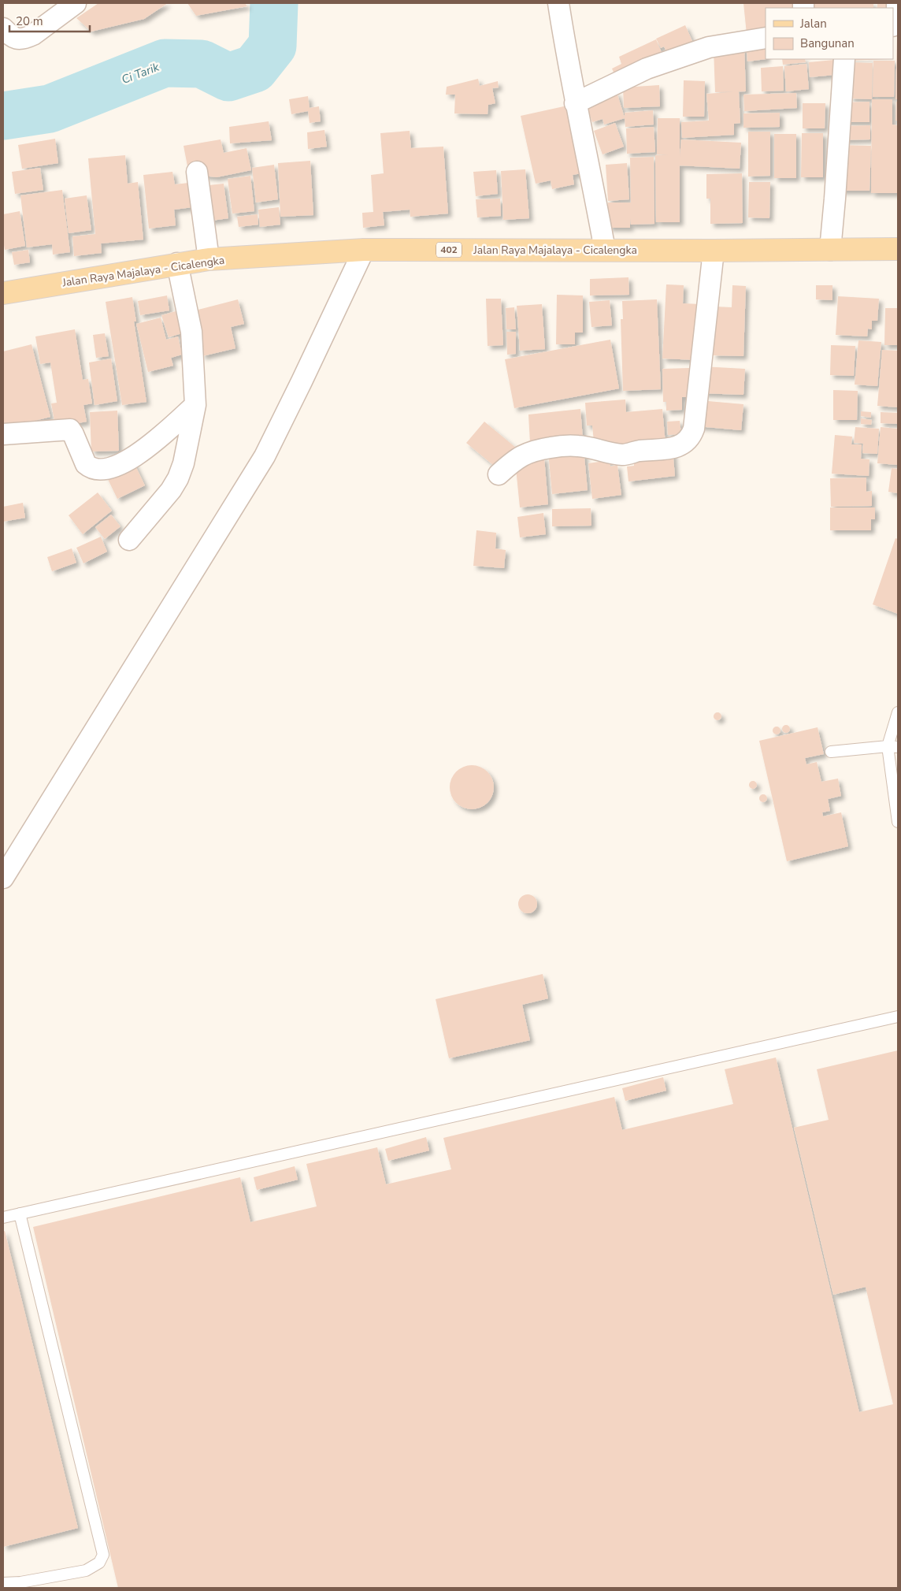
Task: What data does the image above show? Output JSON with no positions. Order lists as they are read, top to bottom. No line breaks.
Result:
{"streets":{"main road":["402","Jalan Raya Majalaya - Cicalengka"]},"water":["Ci Tarik"],"legend":["Jalan","Bangunan"],"scale_bar":"20 m"}
